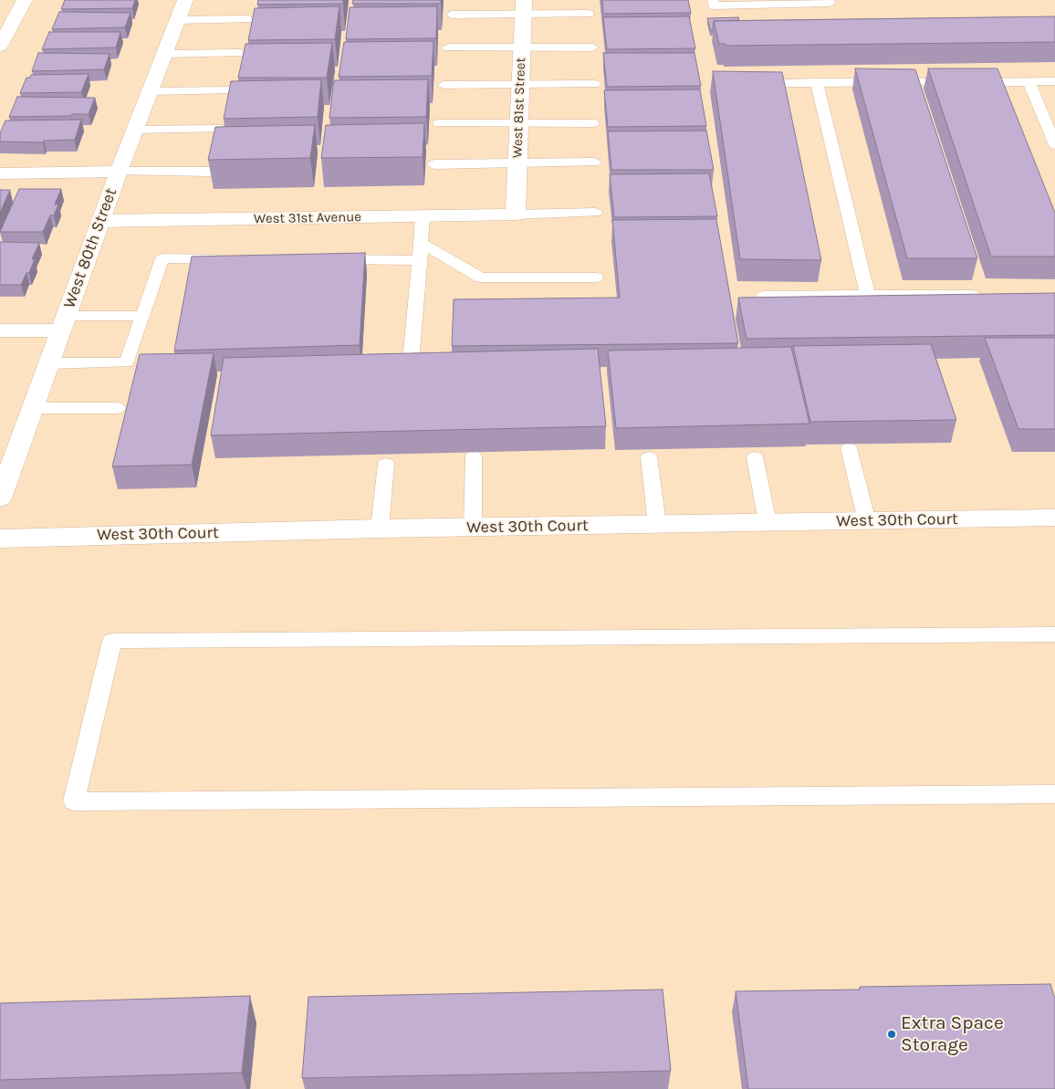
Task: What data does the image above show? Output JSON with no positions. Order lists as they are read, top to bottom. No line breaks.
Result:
{"streets":{"street":["West 81st Street","West 31st Avenue","West 80th Street","West 30th Court"]},"crossings":[["West 81st Street","West 31st Avenue"],["West 31st Avenue","West 80th Street"]],"places":["Extra Space Storage"]}
